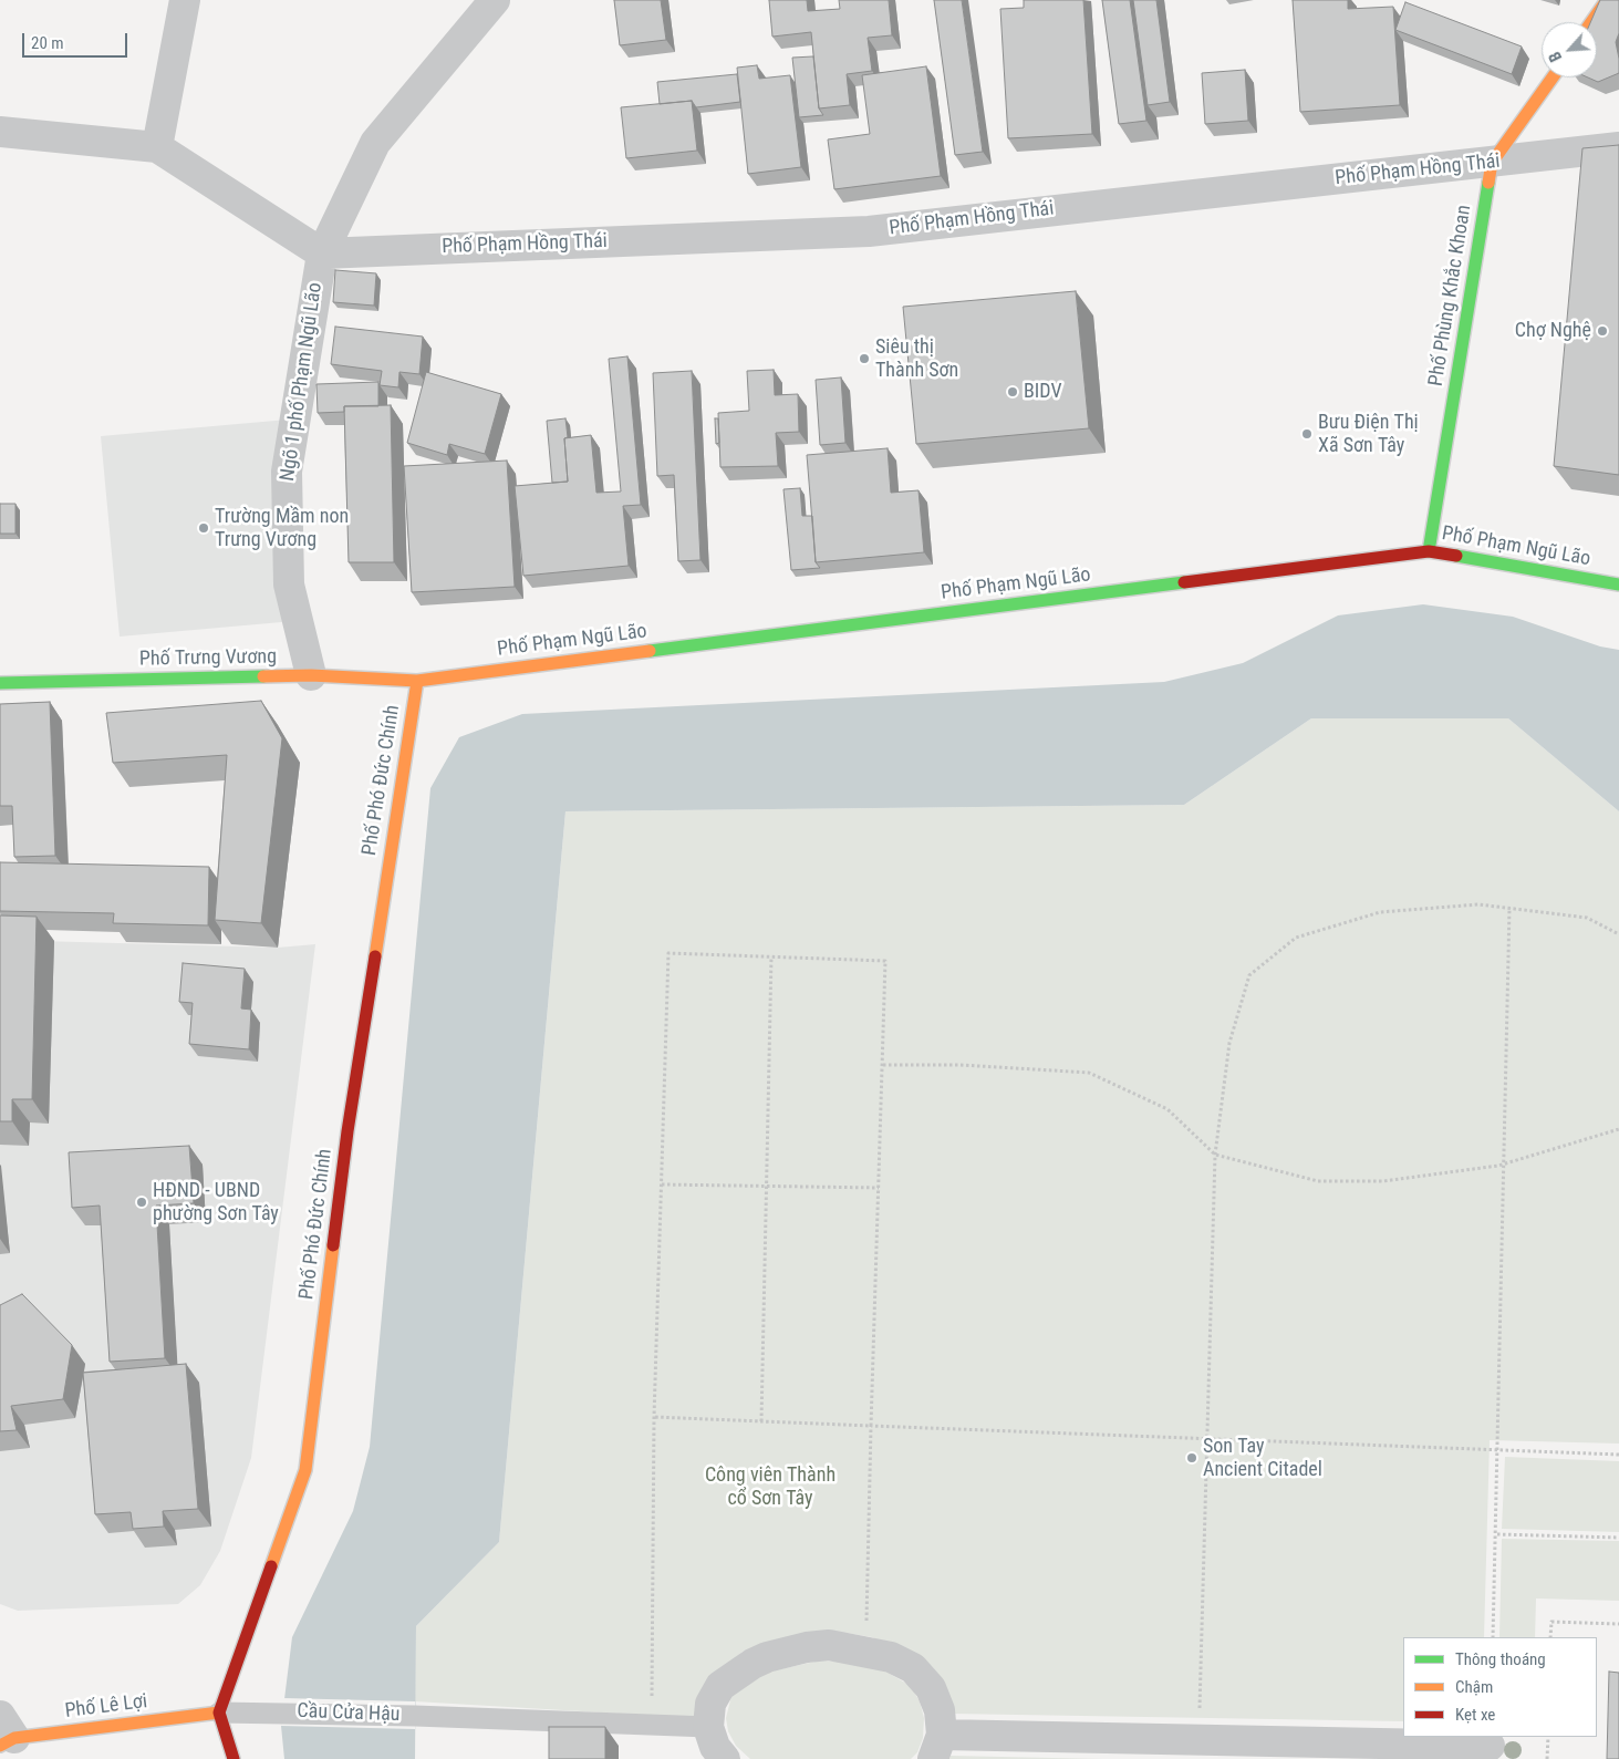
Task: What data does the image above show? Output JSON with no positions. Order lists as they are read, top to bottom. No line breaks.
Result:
{"streets":{"main road":["Phố Phùng Khắc Khoan","Phố Phạm Ngũ Lão","Phố Trưng Vương","Phố Phó Đức Chính","Phố Lê Lợi"],"street":["Phố Phạm Hồng Thái","Ngõ 1 phố Phạm Ngũ Lão"],"lane":["Cầu Cửa Hậu"]},"crossings":[["Phố Phạm Hồng Thái","Phố Phùng Khắc Khoan"],["Phố Phạm Hồng Thái","Ngõ 1 phố Phạm Ngũ Lão"],["Phố Phùng Khắc Khoan","Phố Phạm Ngũ Lão"],["Ngõ 1 phố Phạm Ngũ Lão","Phố Trưng Vương"],["Phố Phạm Ngũ Lão","Phố Trưng Vương"],["Phố Phạm Ngũ Lão","Phố Phó Đức Chính"],["Phố Trưng Vương","Phố Phó Đức Chính"],["Phố Phó Đức Chính","Phố Lê Lợi"],["Phố Phó Đức Chính","Cầu Cửa Hậu"],["Phố Lê Lợi","Cầu Cửa Hậu"]],"parks":["Công viên Thành cổ Sơn Tây"],"places":["Chợ Nghệ","Siêu thị Thành Sơn","BIDV","Bưu Điện Thị Xã Sơn Tây","Trường Mầm non Trưng Vương","HĐND - UBND phường Sơn Tây","Son Tay Ancient Citadel"],"legend":["Thông thoáng","Chậm","Kẹt xe"],"scale_bar":"20 m","north":"bottom left"}
